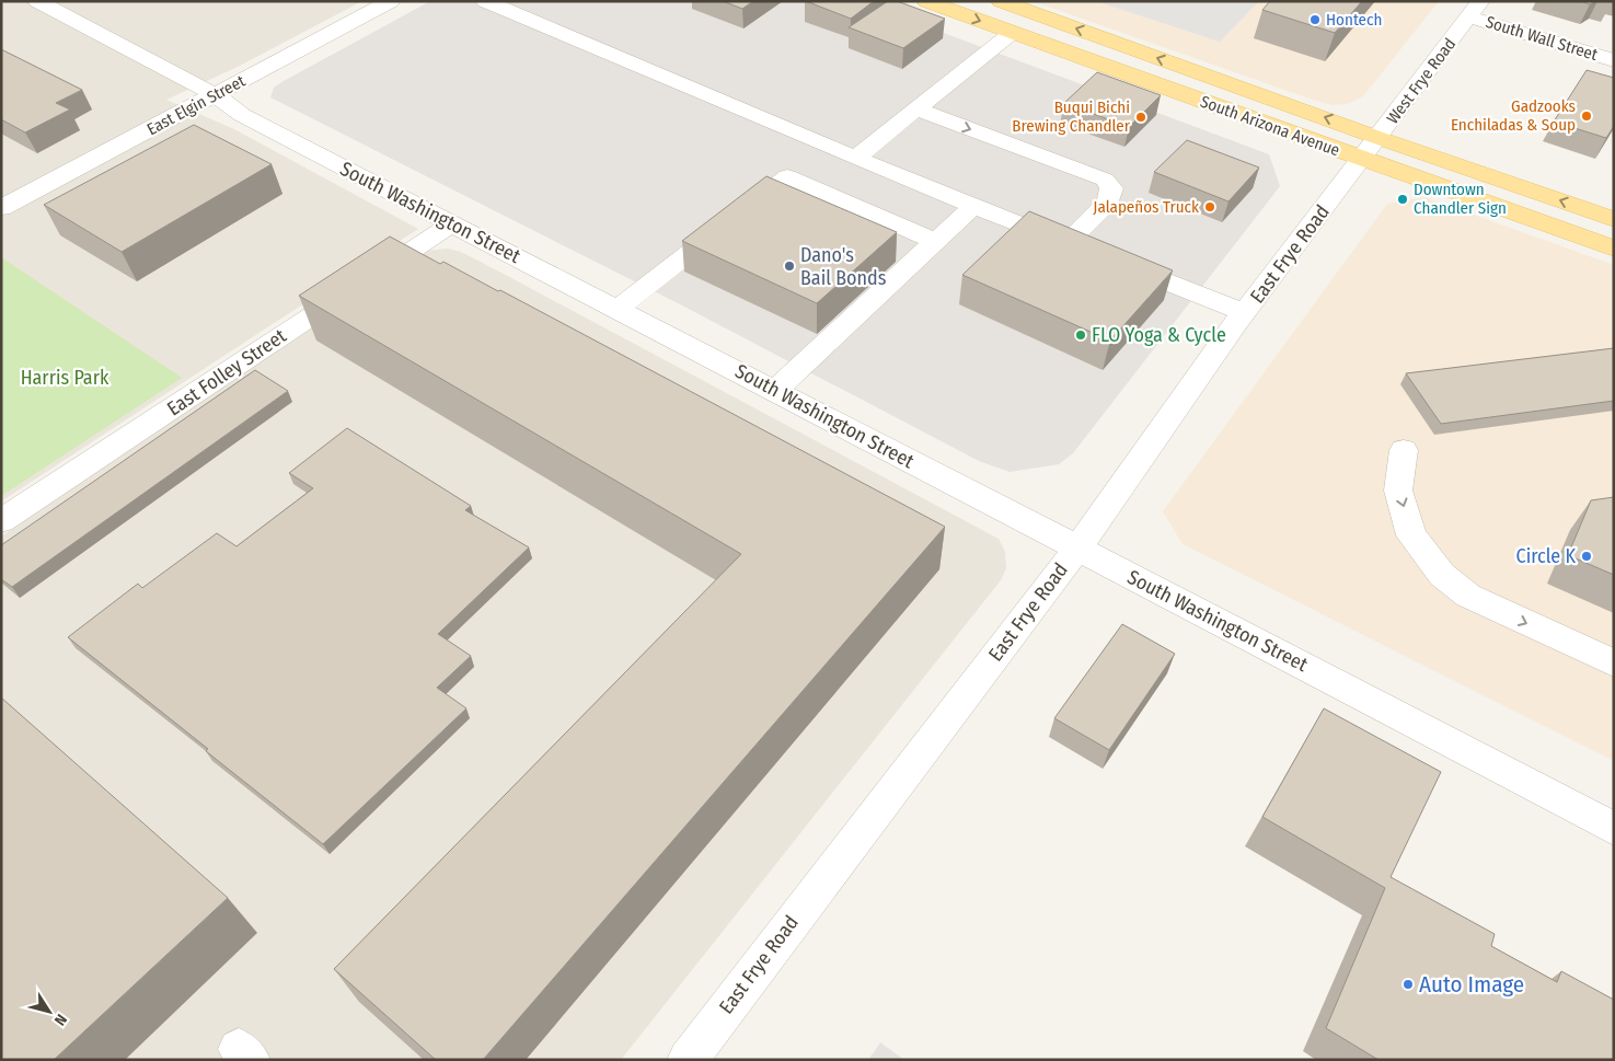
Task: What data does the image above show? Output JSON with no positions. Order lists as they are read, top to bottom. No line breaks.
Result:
{"streets":{"main road":["South Arizona Avenue"],"street":["South Wall Street","West Frye Road","East Elgin Street","South Washington Street","East Frye Road","East Folley Street"]},"crossings":[["South Wall Street","West Frye Road"],["West Frye Road","South Arizona Avenue"],["West Frye Road","East Frye Road"],["East Elgin Street","South Washington Street"],["South Arizona Avenue","East Frye Road"],["South Washington Street","East Frye Road"],["South Washington Street","East Folley Street"]],"parks":["Harris Park"],"places":["Hontech","Gadzooks Enchiladas & Soup","Buqui Bichi Brewing Chandler","Downtown Chandler Sign","Jalapeños Truck","Dano's Bail Bonds","FLO Yoga & Cycle","Circle K","Auto Image"],"north":"bottom right"}
